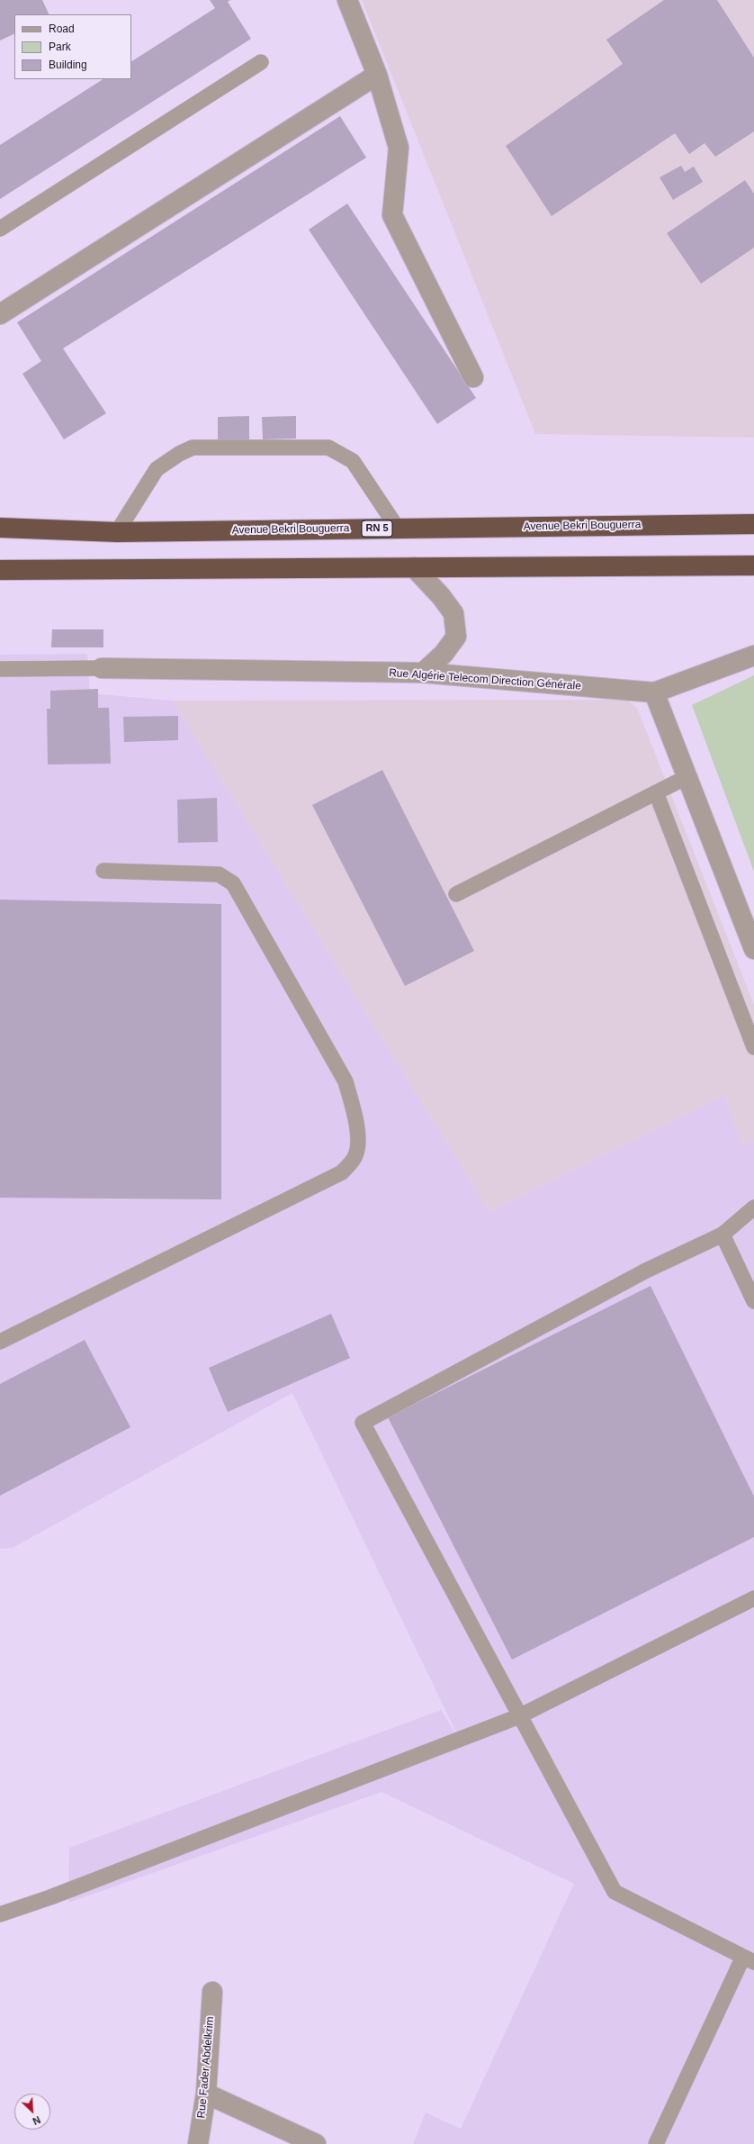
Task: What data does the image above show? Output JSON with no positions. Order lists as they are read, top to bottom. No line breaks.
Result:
{"streets":{"highway":["Avenue Bekri Bouguerra","RN 5"],"street":["Rue Algérie Telecom Direction Générale","Rue Fader Abdelkrim"]},"crossings":[["Avenue Bekri Bouguerra","RN 5"]],"legend":["Road","Park","Building"],"north":"bottom right"}
